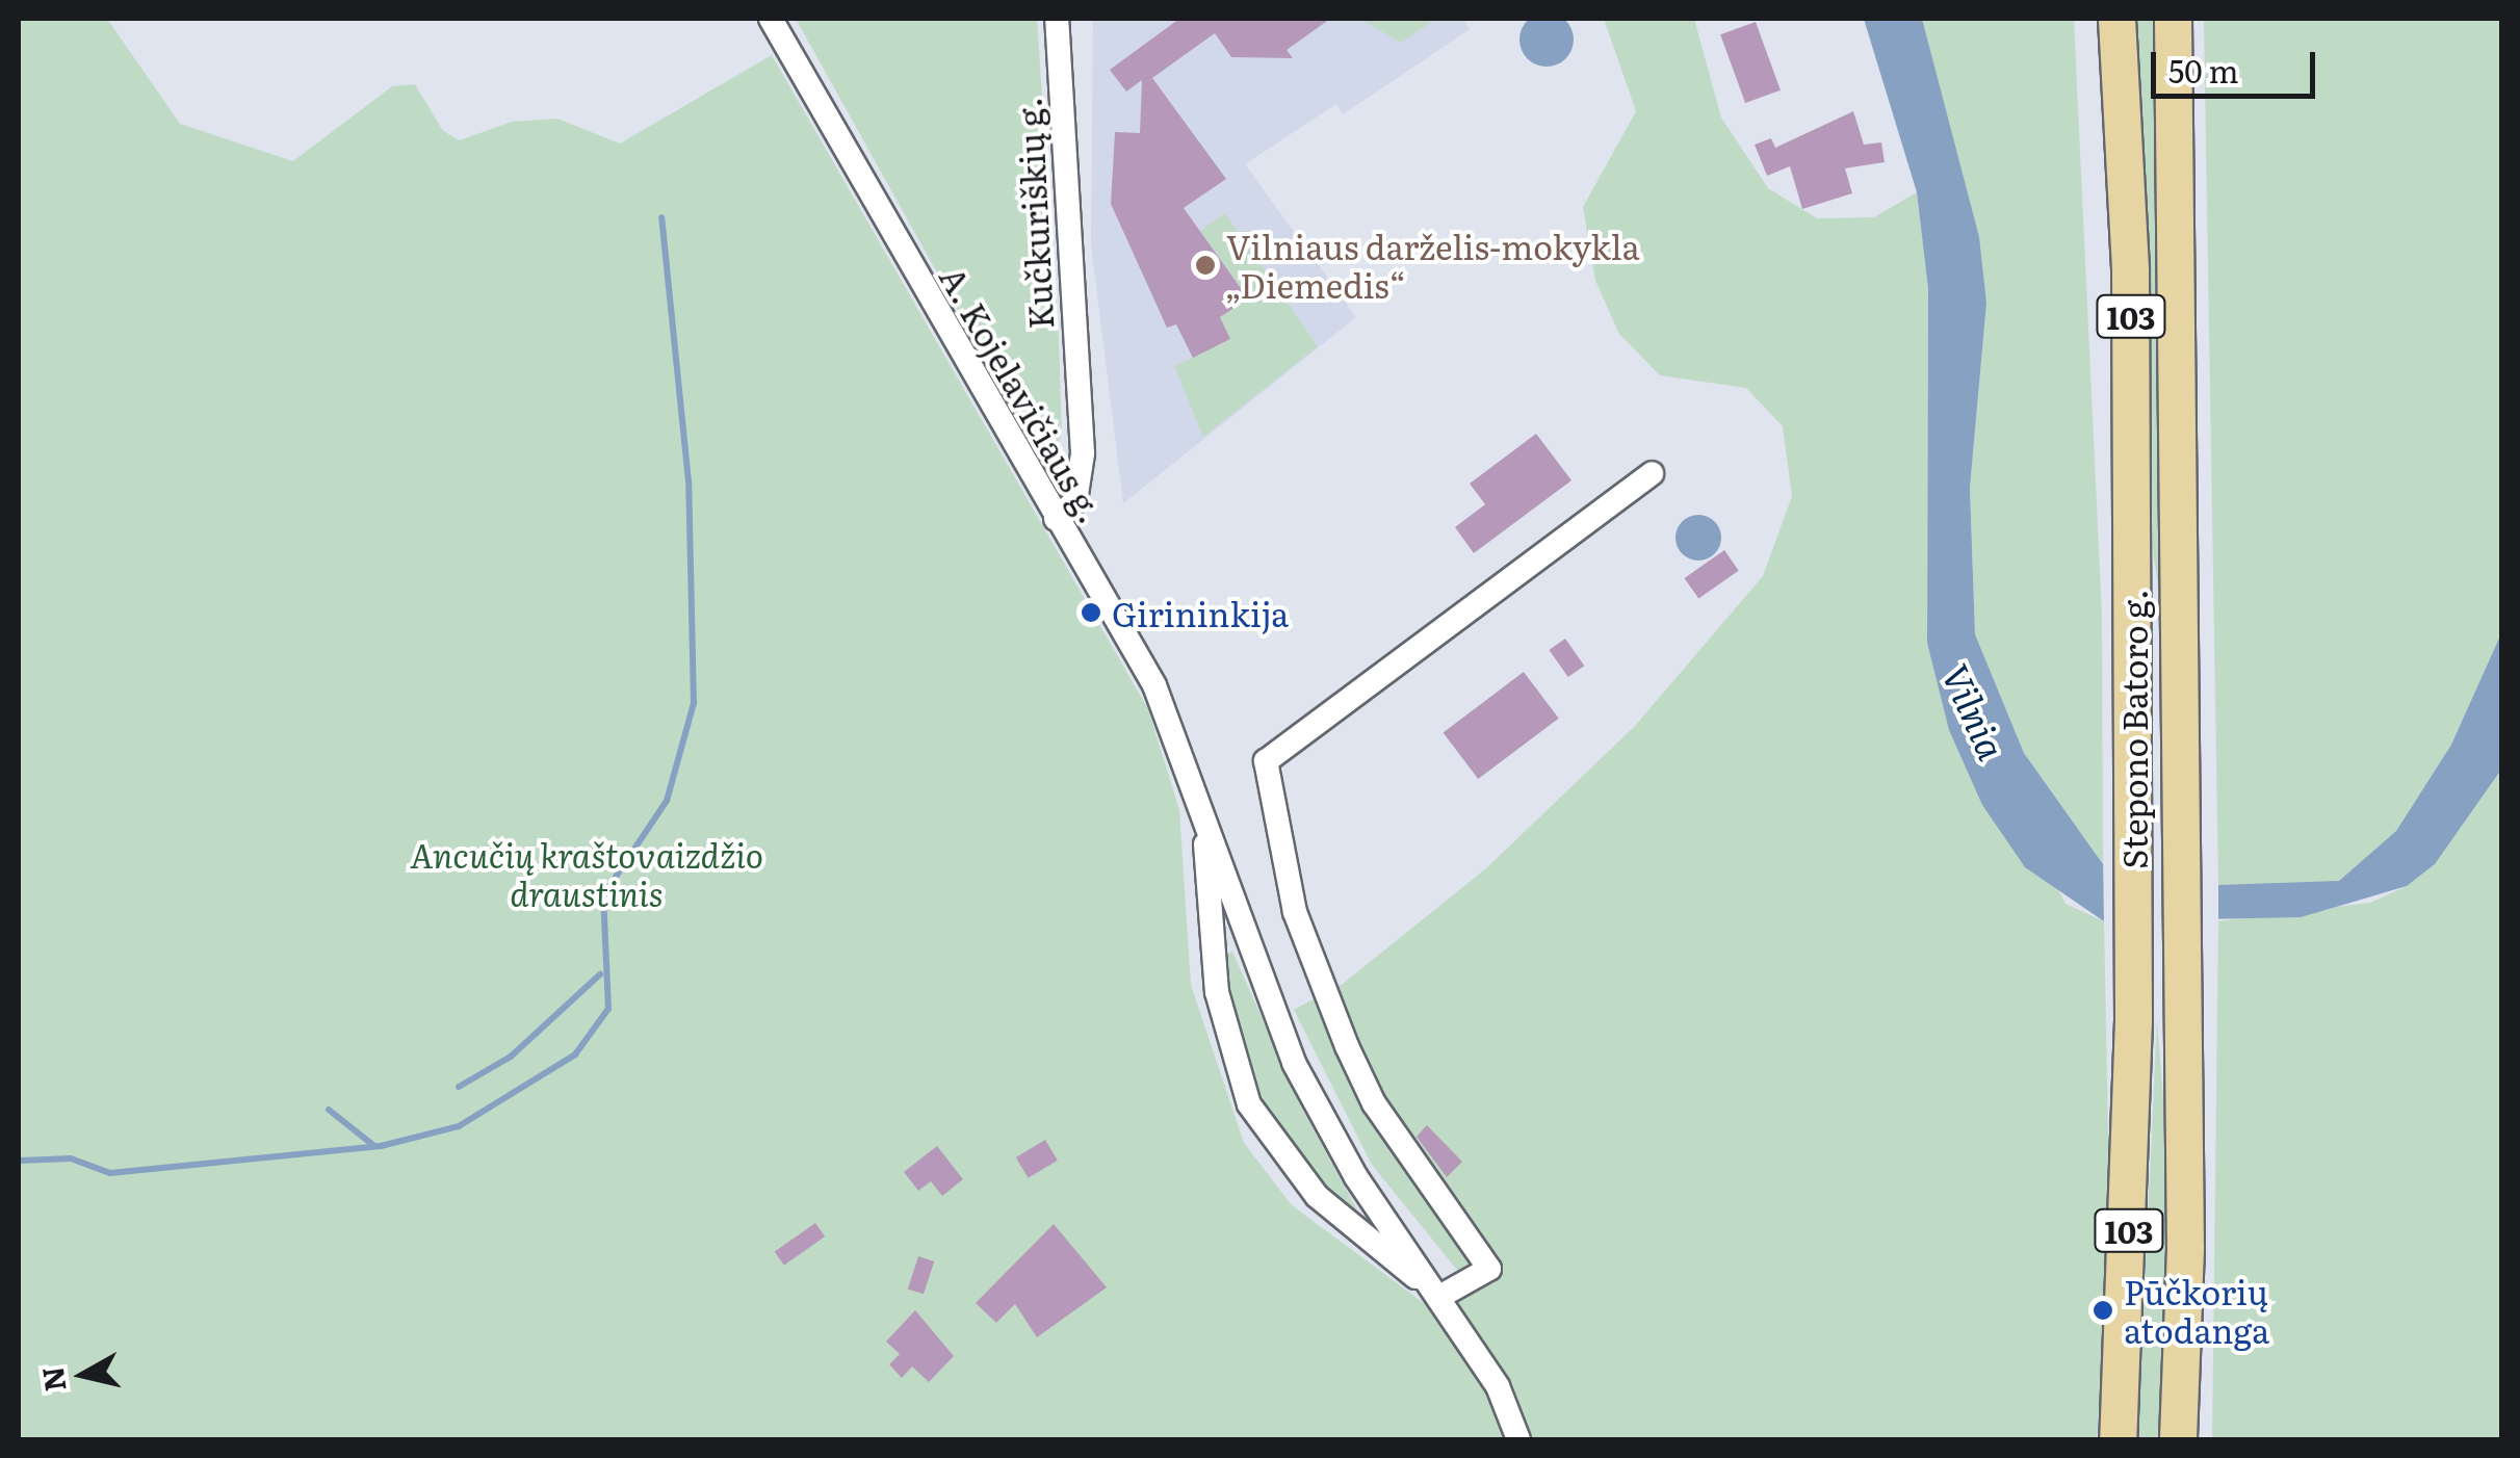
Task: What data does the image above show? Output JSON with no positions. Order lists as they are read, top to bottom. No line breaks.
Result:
{"streets":{"main road":["103","Stepono Batoro g."],"street":["Kučkuriškių g.","A. Kojelavičiaus g."]},"crossings":[["Kučkuriškių g.","A. Kojelavičiaus g."]],"water":["Vilnia"],"parks":["Ancučių kraštovaizdžio draustinis"],"places":["Vilniaus darželis-mokykla „Diemedis“","Girininkija","Pūčkorių atodanga"],"scale_bar":"50 m","north":"left"}
